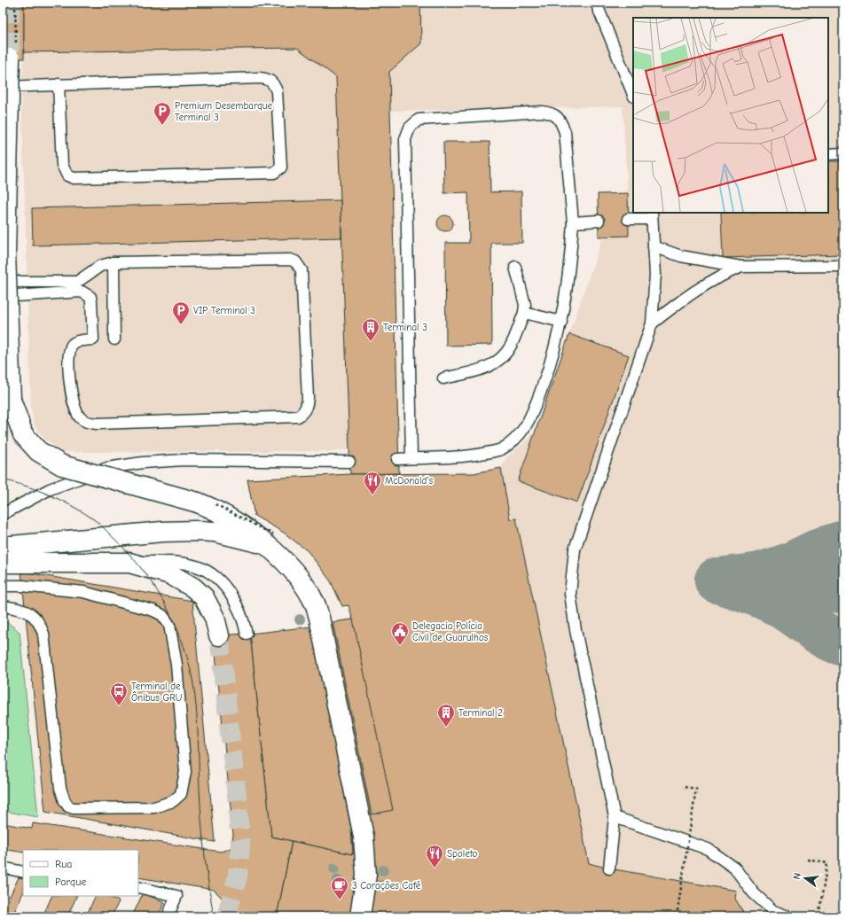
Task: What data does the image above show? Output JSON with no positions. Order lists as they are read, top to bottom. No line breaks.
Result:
{"places":{"parking":["Premium Desembarque Terminal 3","VIP Terminal 3"],"building":["Terminal 3","Terminal 2"],"restaurant":["McDonald's","Spoleto"],"public building":["Delegacia Polícia Civil de Guarulhos"],"bus stop":["Terminal de Ônibus GRU"],"cafe":["3 Corações Café"]},"legend":["Rua","Parque"],"north":"left"}
